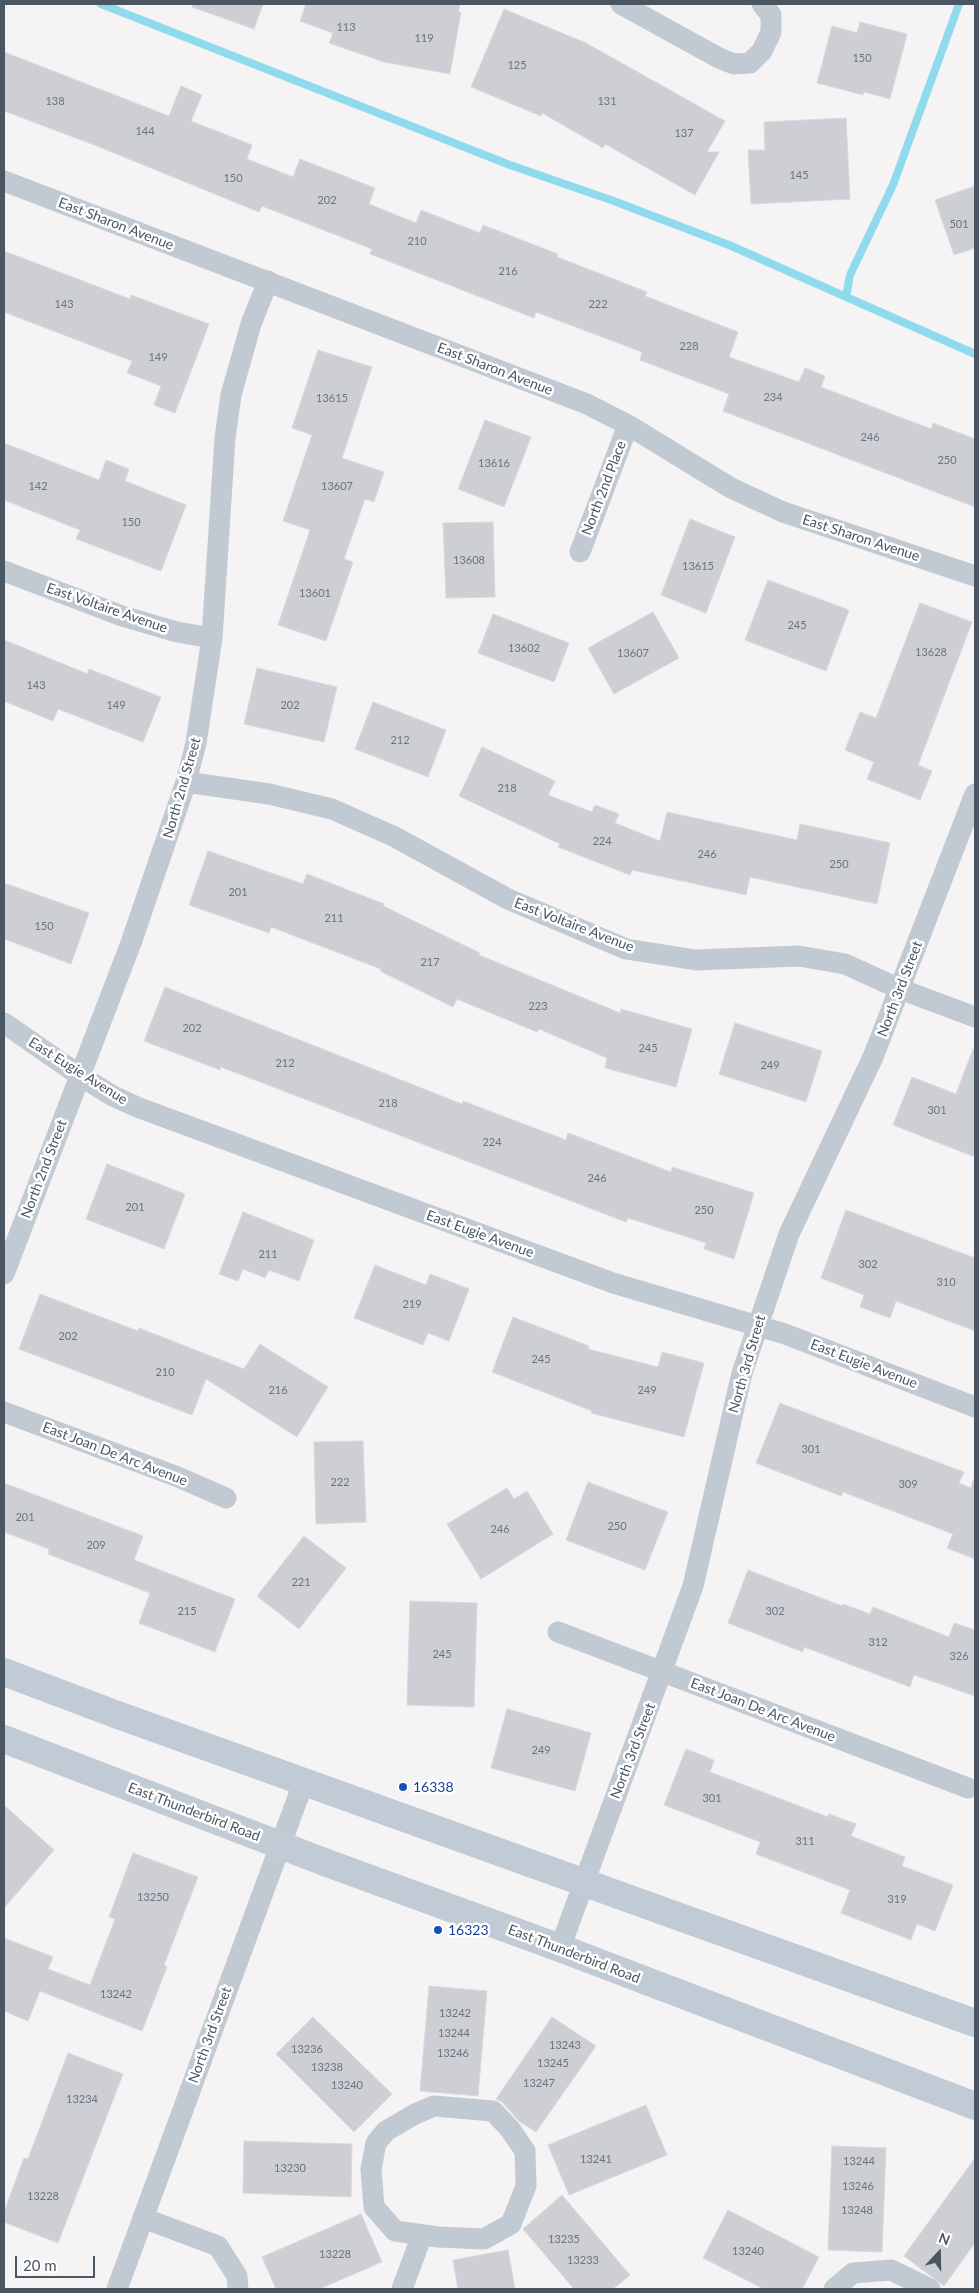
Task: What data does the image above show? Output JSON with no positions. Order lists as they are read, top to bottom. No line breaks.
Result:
{"streets":{"main road":["East Thunderbird Road"],"street":["East Sharon Avenue","North 2nd Place","East Voltaire Avenue","North 2nd Street","North 3rd Street","East Eugie Avenue","East Joan De Arc Avenue"]},"crossings":[["East Sharon Avenue","North 2nd Place"],["East Sharon Avenue","North 2nd Street"],["East Voltaire Avenue","North 2nd Street"],["East Voltaire Avenue","North 3rd Street"],["North 2nd Street","East Eugie Avenue"],["North 3rd Street","East Eugie Avenue"],["North 3rd Street","East Joan De Arc Avenue"],["North 3rd Street","East Thunderbird Road"]],"places":["16338","16323"],"house_numbers":["113","119","150","125","138","131","144","137","145","150","202","501","210","216","143","222","228","149","234","13615","246","250","13616","142","13607","150","13608","13615","13601","245","13602","13628","13607","143","149","202","212","218","224","246","250","201","211","150","217","223","202","245","212","249","218","301","224","246","201","250","211","302","310","219","202","245","210","216","249","301","222","309","201","250","246","209","221","215","302","312","245","326","249","301","311","13250","319","13242","13242","13244","13243","13236","13246","13245","13238","13247","13240","13234","13241","13244","13230","13246","13228","13248","13235","13240","13228","13233"],"scale_bar":"20 m","north":"top"}
